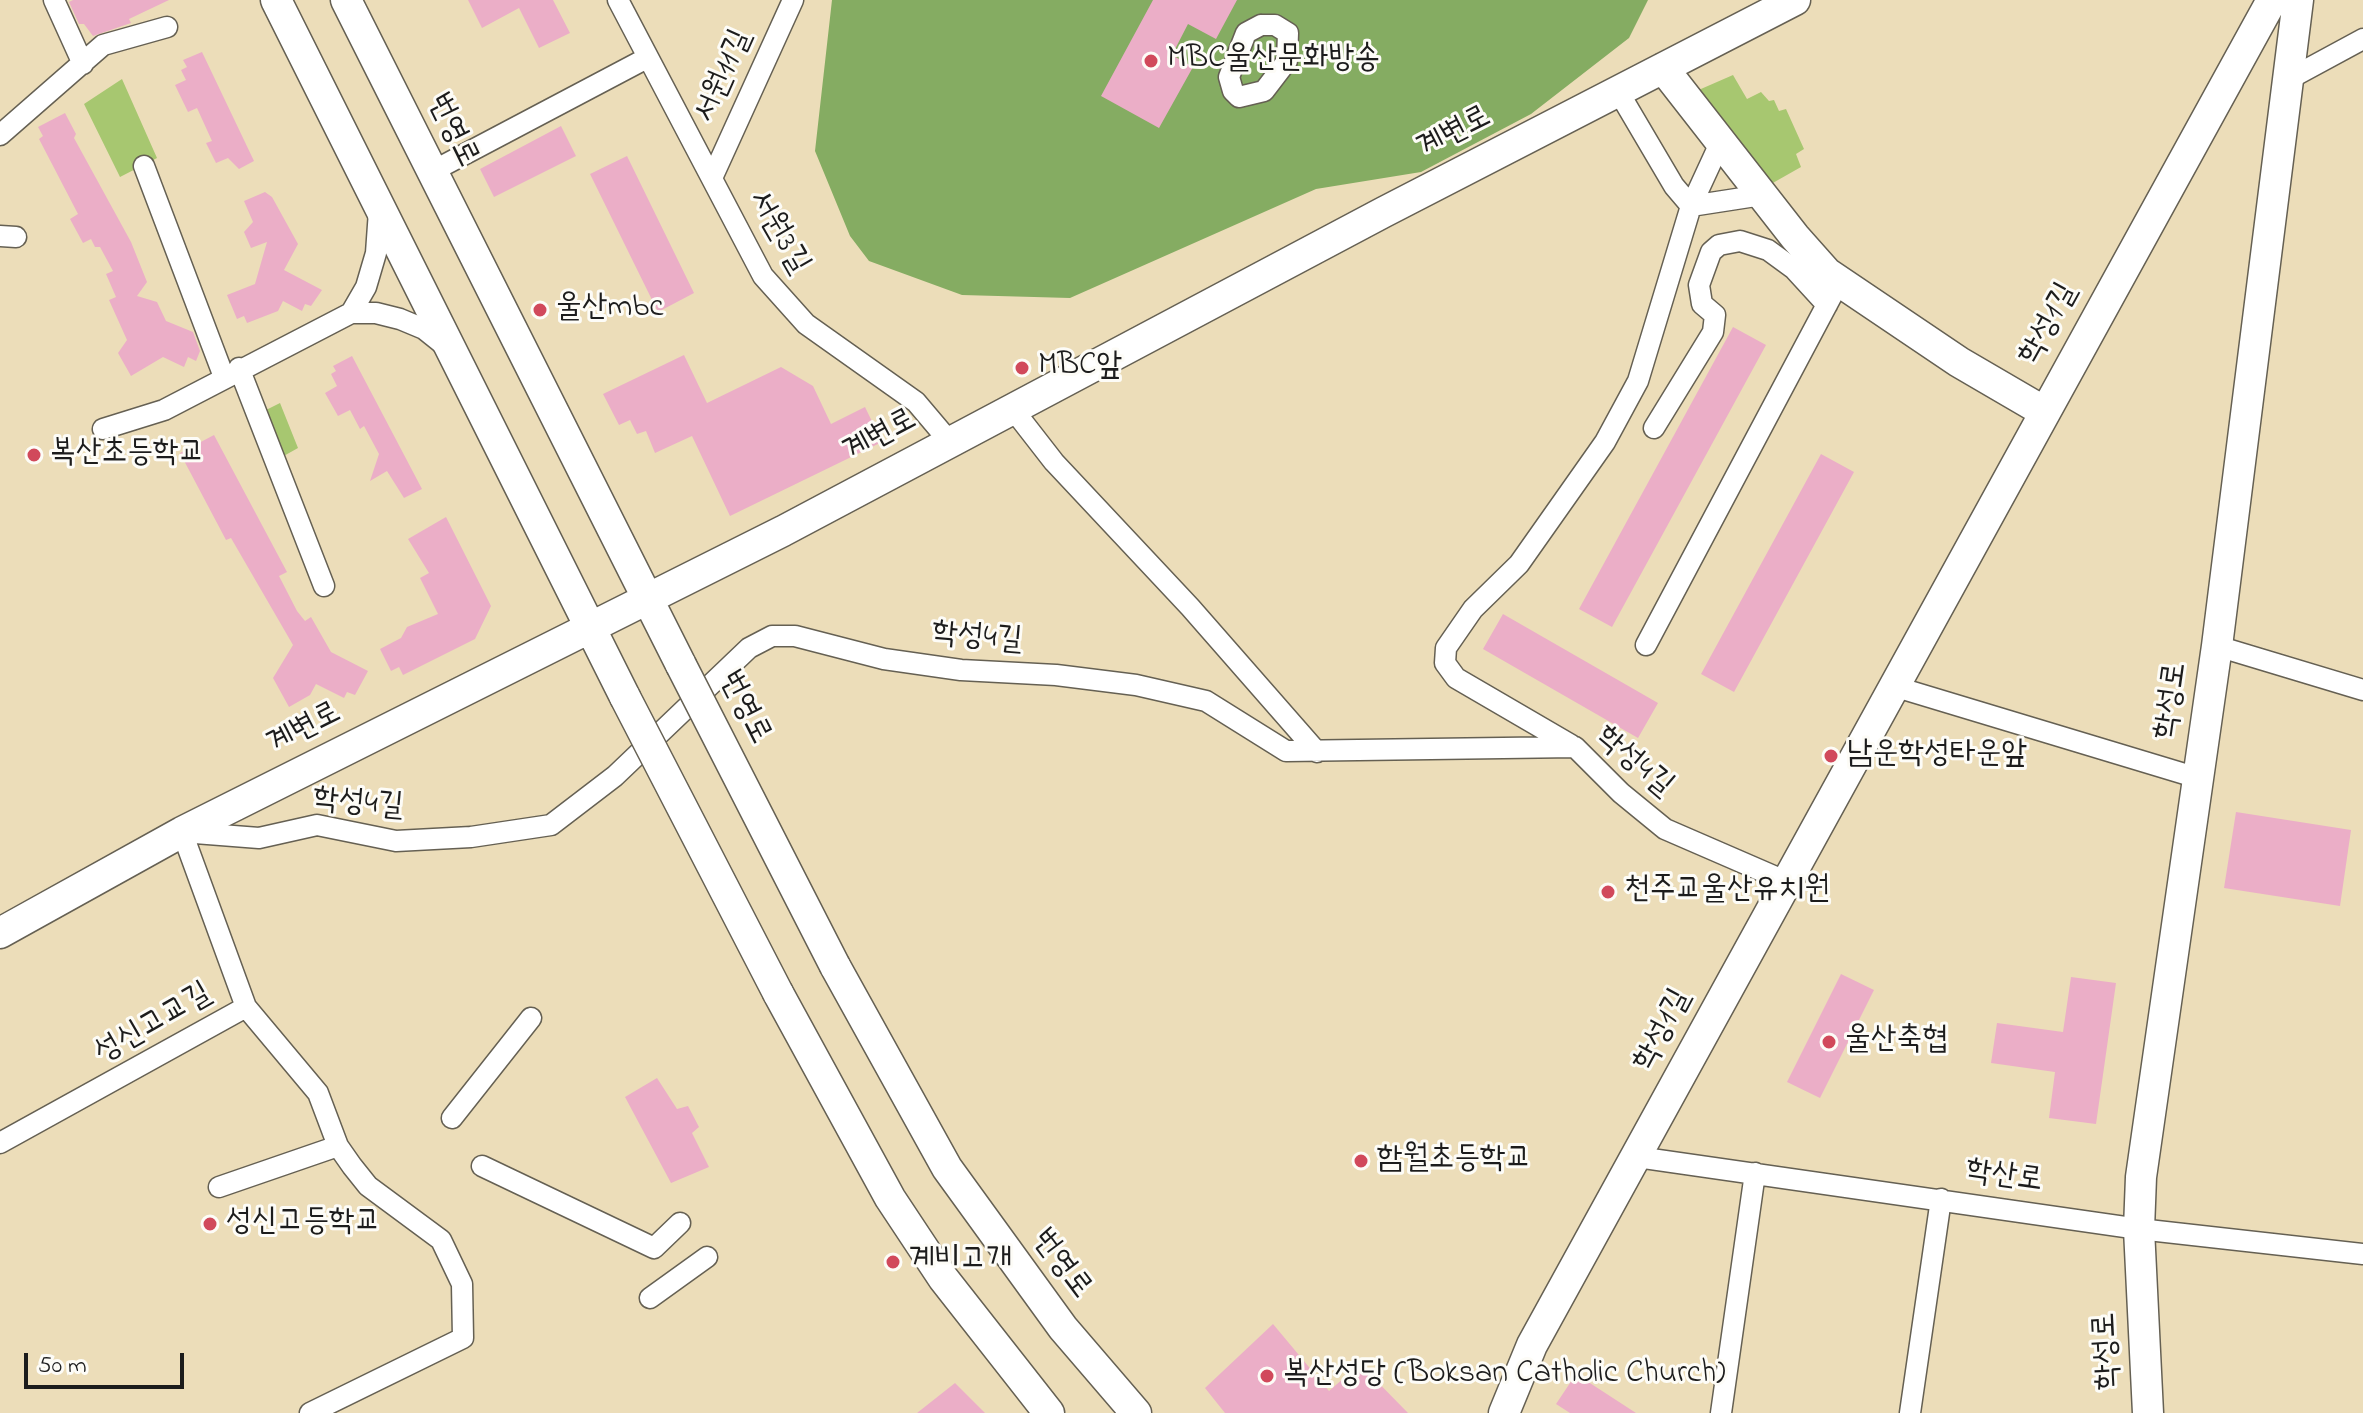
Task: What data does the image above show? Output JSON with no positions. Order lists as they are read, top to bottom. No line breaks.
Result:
{"streets":{"street":["서원11길","번영로","계변로","서원3길","학성1길","학성4길","학성로","성신고교길","학산로"]},"crossings":[["서원11길","서원3길"],["번영로","계변로"],["계변로","서원3길"],["계변로","학성4길"],["학성1길","학성4길"],["학성1길","학산로"],["학성로","학산로"]],"places":["MBC울산문화방송","울산mbc","MBC앞","복산초등학교","남운학성타운앞","천주교울산유치원","울산축협","함월초등학교","성신고등학교","계비고개","복산성당 (Boksan Catholic Church)"],"scale_bar":"50 m"}
